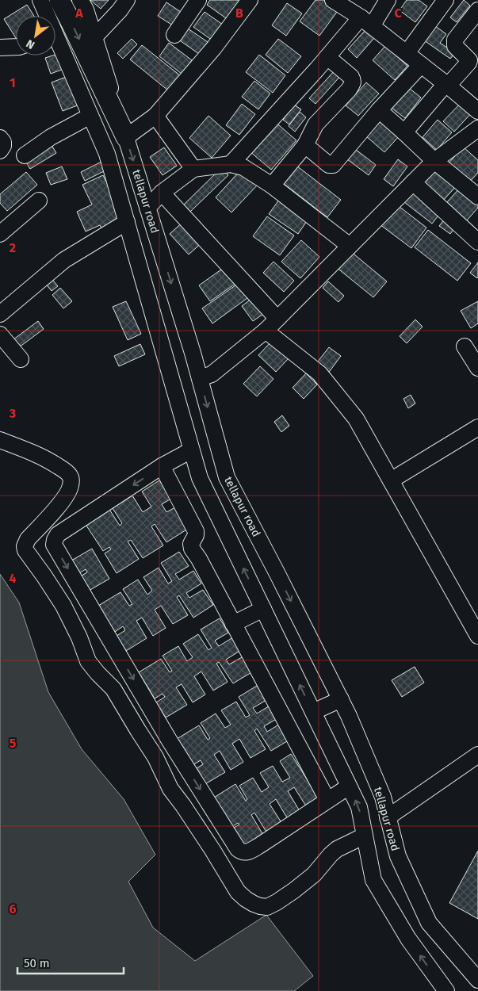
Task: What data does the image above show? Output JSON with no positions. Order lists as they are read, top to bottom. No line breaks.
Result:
{"streets":{"street":["tellapur road"]},"scale_bar":"50 m","north":"bottom left","grid":{"columns":["A","B","C"],"rows":["1","2","3","4","5","6"]}}
